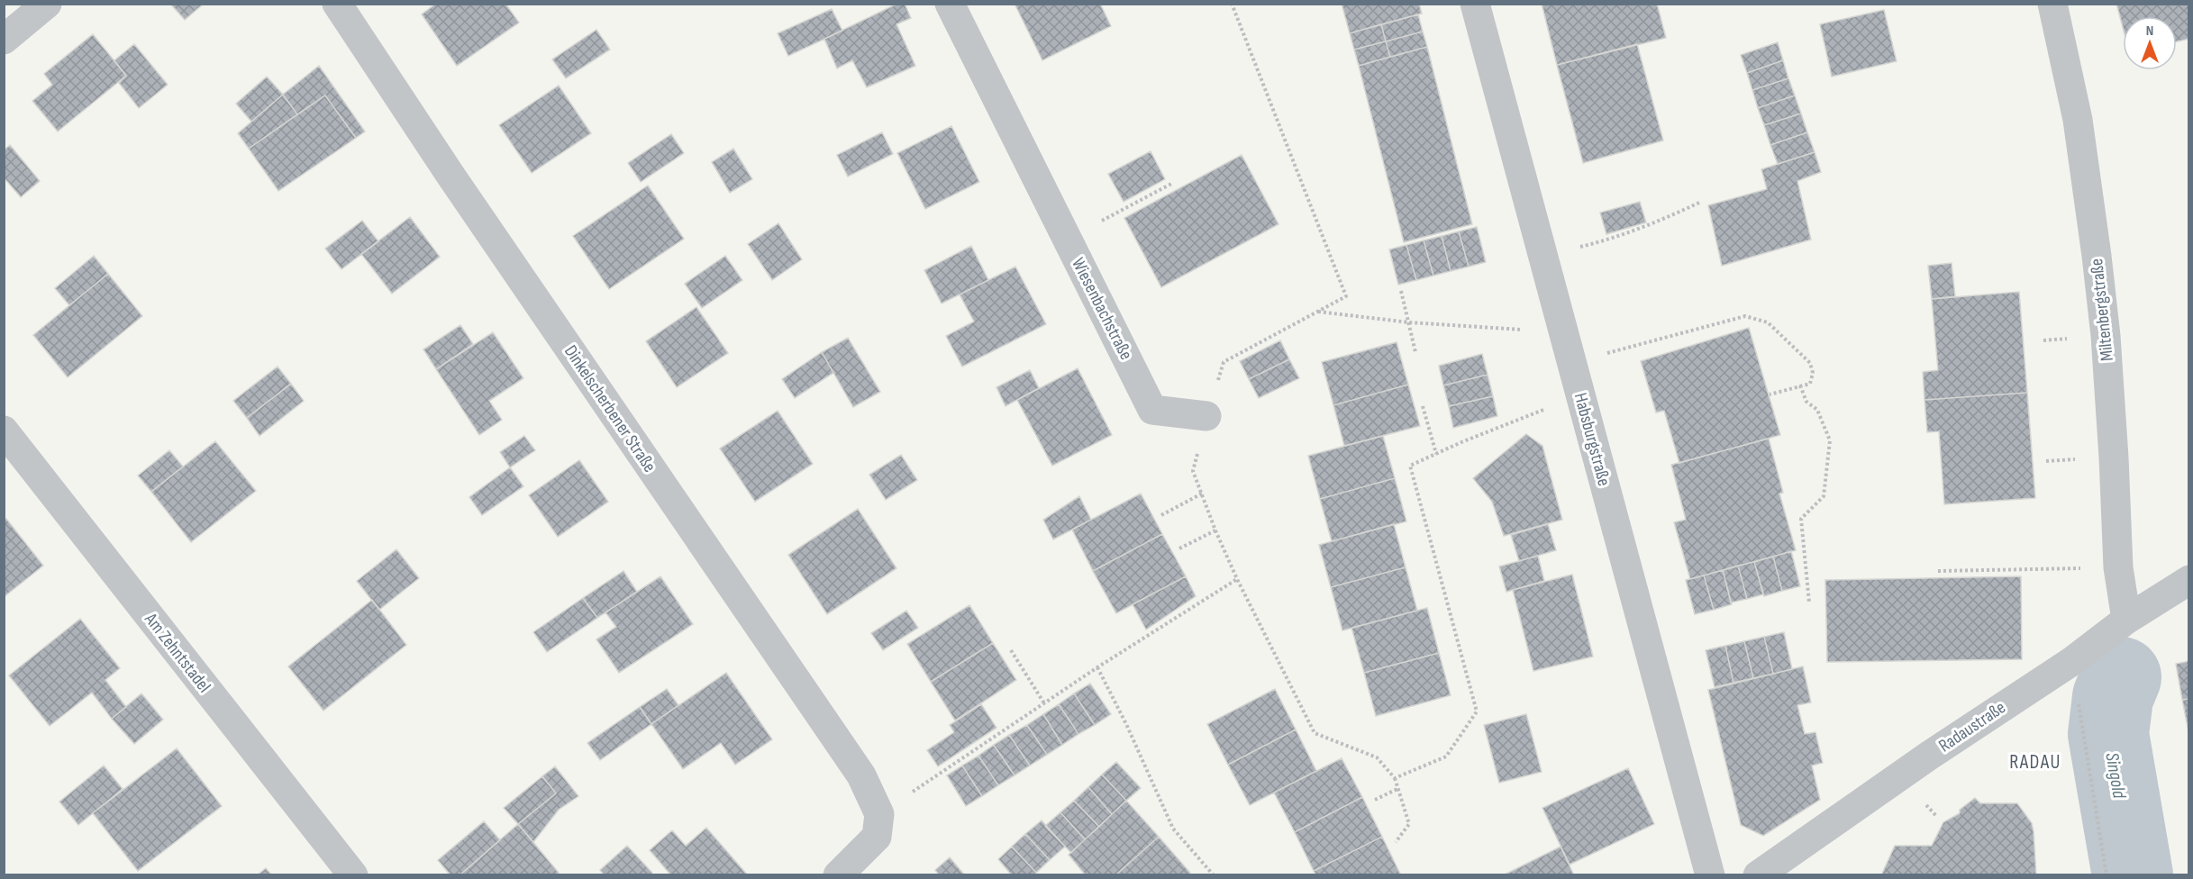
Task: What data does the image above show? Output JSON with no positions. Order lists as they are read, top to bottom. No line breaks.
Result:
{"streets":{"street":["Wiesenbachstraße","Miltenbergstraße","Dinkelscherbener Straße","Habsburgstraße","Am Zehntstadel","Radaustraße"]},"crossings":[["Miltenbergstraße","Radaustraße"]],"districts":["RADAU"],"water":["Singold"],"north":"top"}
